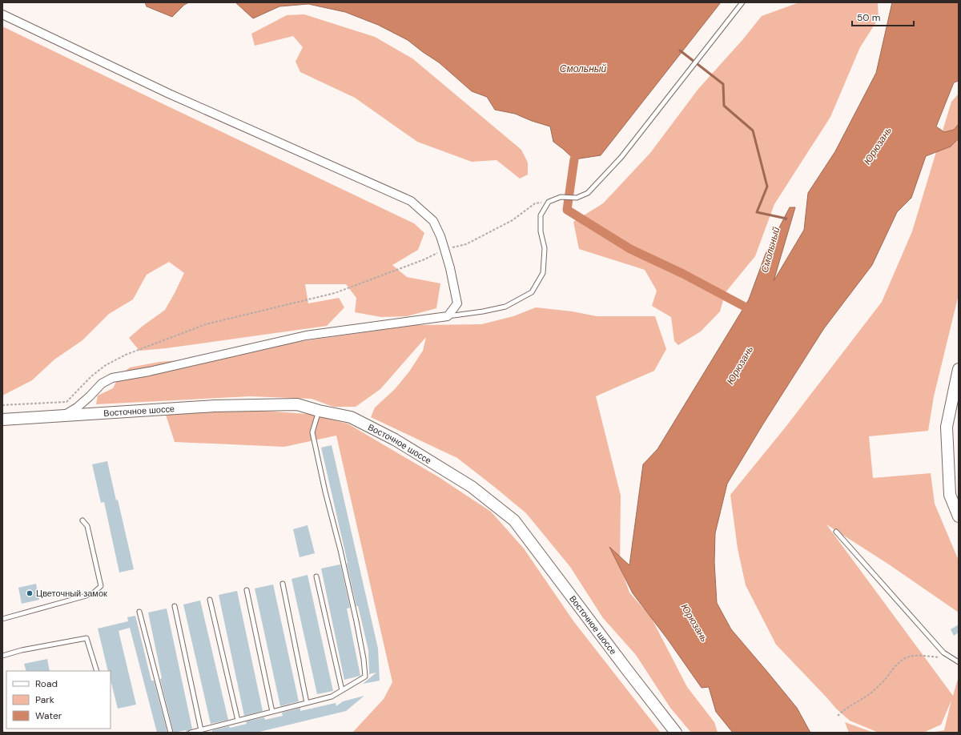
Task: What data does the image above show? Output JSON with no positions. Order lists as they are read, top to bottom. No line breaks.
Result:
{"streets":{"main road":["Восточное шоссе"]},"water":["Смольный","Юрюзань"],"places":["Цветочный замок"],"legend":["Road","Park","Water"],"scale_bar":"50 m"}
